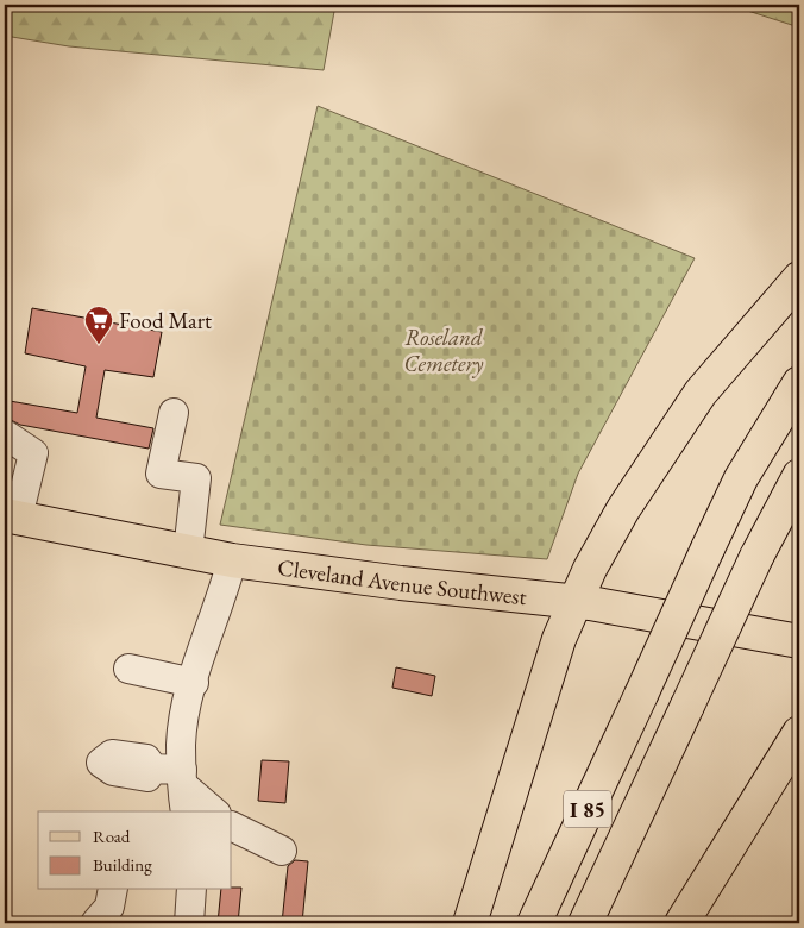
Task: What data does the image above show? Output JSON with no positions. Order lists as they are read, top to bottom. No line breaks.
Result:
{"streets":{"main road":["Cleveland Avenue Southwest","I 85"]},"parks":["Roseland Cemetery"],"places":{"supermarket":["Food Mart"]},"legend":["Road","Building"]}
